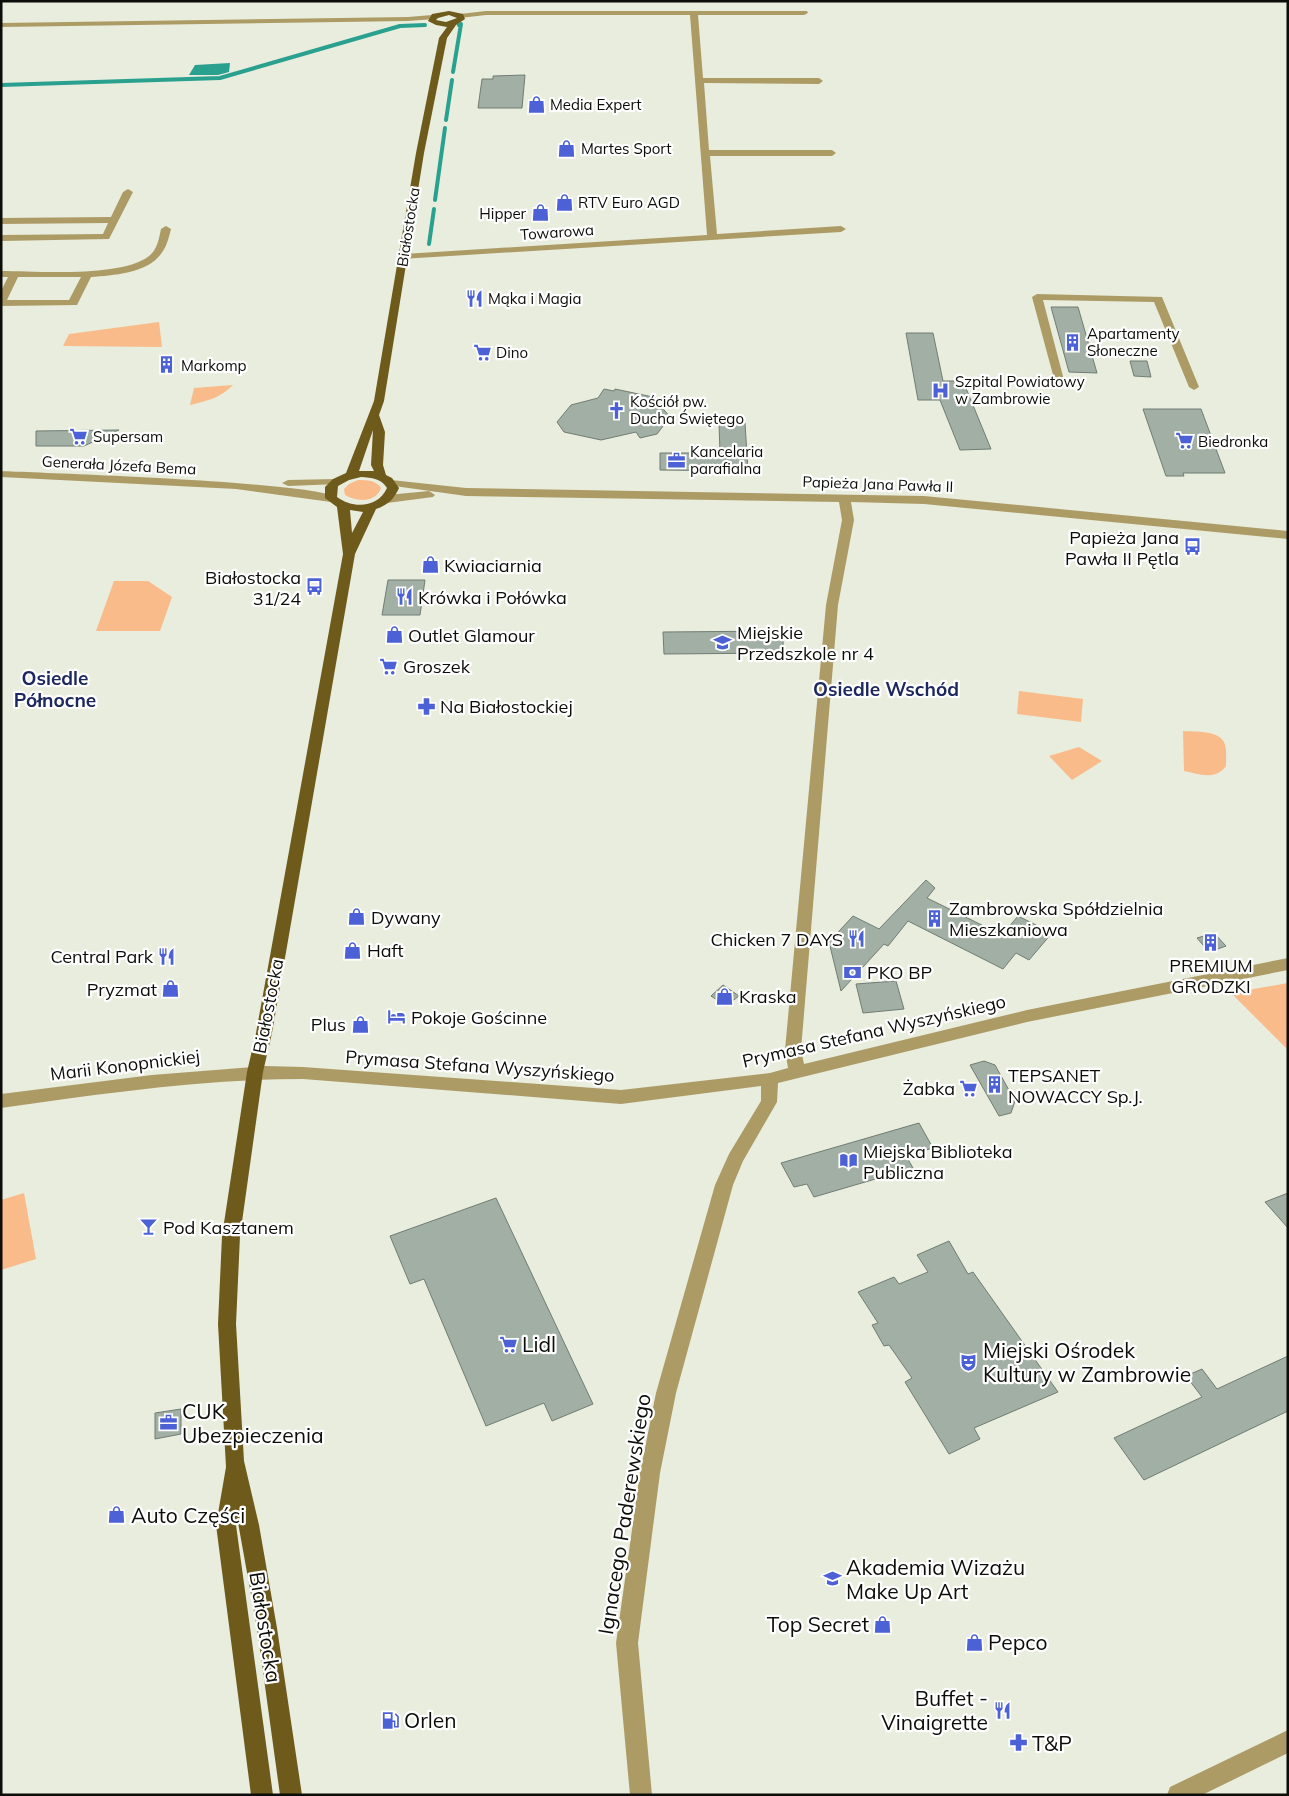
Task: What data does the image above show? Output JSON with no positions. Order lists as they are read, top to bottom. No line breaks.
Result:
{"streets":{"main road":["Białostocka"],"street":["Towarowa","Generała Józefa Bema","Papieża Jana Pawła II","Prymasa Stefana Wyszyńskiego","Marii Konopnickiej","Ignacego Paderewskiego"]},"crossings":[["Białostocka","Towarowa"],["Białostocka","Prymasa Stefana Wyszyńskiego"],["Białostocka","Marii Konopnickiej"],["Prymasa Stefana Wyszyńskiego","Marii Konopnickiej"],["Prymasa Stefana Wyszyńskiego","Ignacego Paderewskiego"]],"districts":["Osiedle Północne","Osiedle Wschód"],"places":{"shop":["Media Expert","Martes Sport","RTV Euro AGD","Hipper","Kwiaciarnia","Outlet Glamour","Dywany","Haft","Pryzmat","Kraska","Plus","Auto Części","Top Secret","Pepco"],"restaurant":["Mąka i Magia","Krówka i Połówka","Chicken 7 DAYS","Central Park","Buffet - Vinaigrette"],"building":["Apartamenty Słoneczne","Markomp","Zambrowska Spółdzielnia Mieszkaniowa","PREMIUM GRODZKI","TEPSANET NOWACCY Sp.J."],"supermarket":["Dino","Supersam","Biedronka","Groszek","Żabka","Lidl"],"hospital":["Szpital Powiatowy w Zambrowie"],"church":["Kościół pw. Ducha Świętego"],"office":["Kancelaria parafialna","CUK Ubezpieczenia"],"bus stop":["Papieża Jana Pawła II Pętla","Białostocka 31/24"],"school or university":["Miejskie Przedszkole nr 4","Akademia Wizażu Make Up Art"],"pharmacy":["Na Białostockiej","T&P"],"bank":["PKO BP"],"hotel":["Pokoje Gościnne"],"library":["Miejska Biblioteka Publiczna"],"bar":["Pod Kasztanem"],"theatre":["Miejski Ośrodek Kultury w Zambrowie"],"fuel station":["Orlen"]}}
